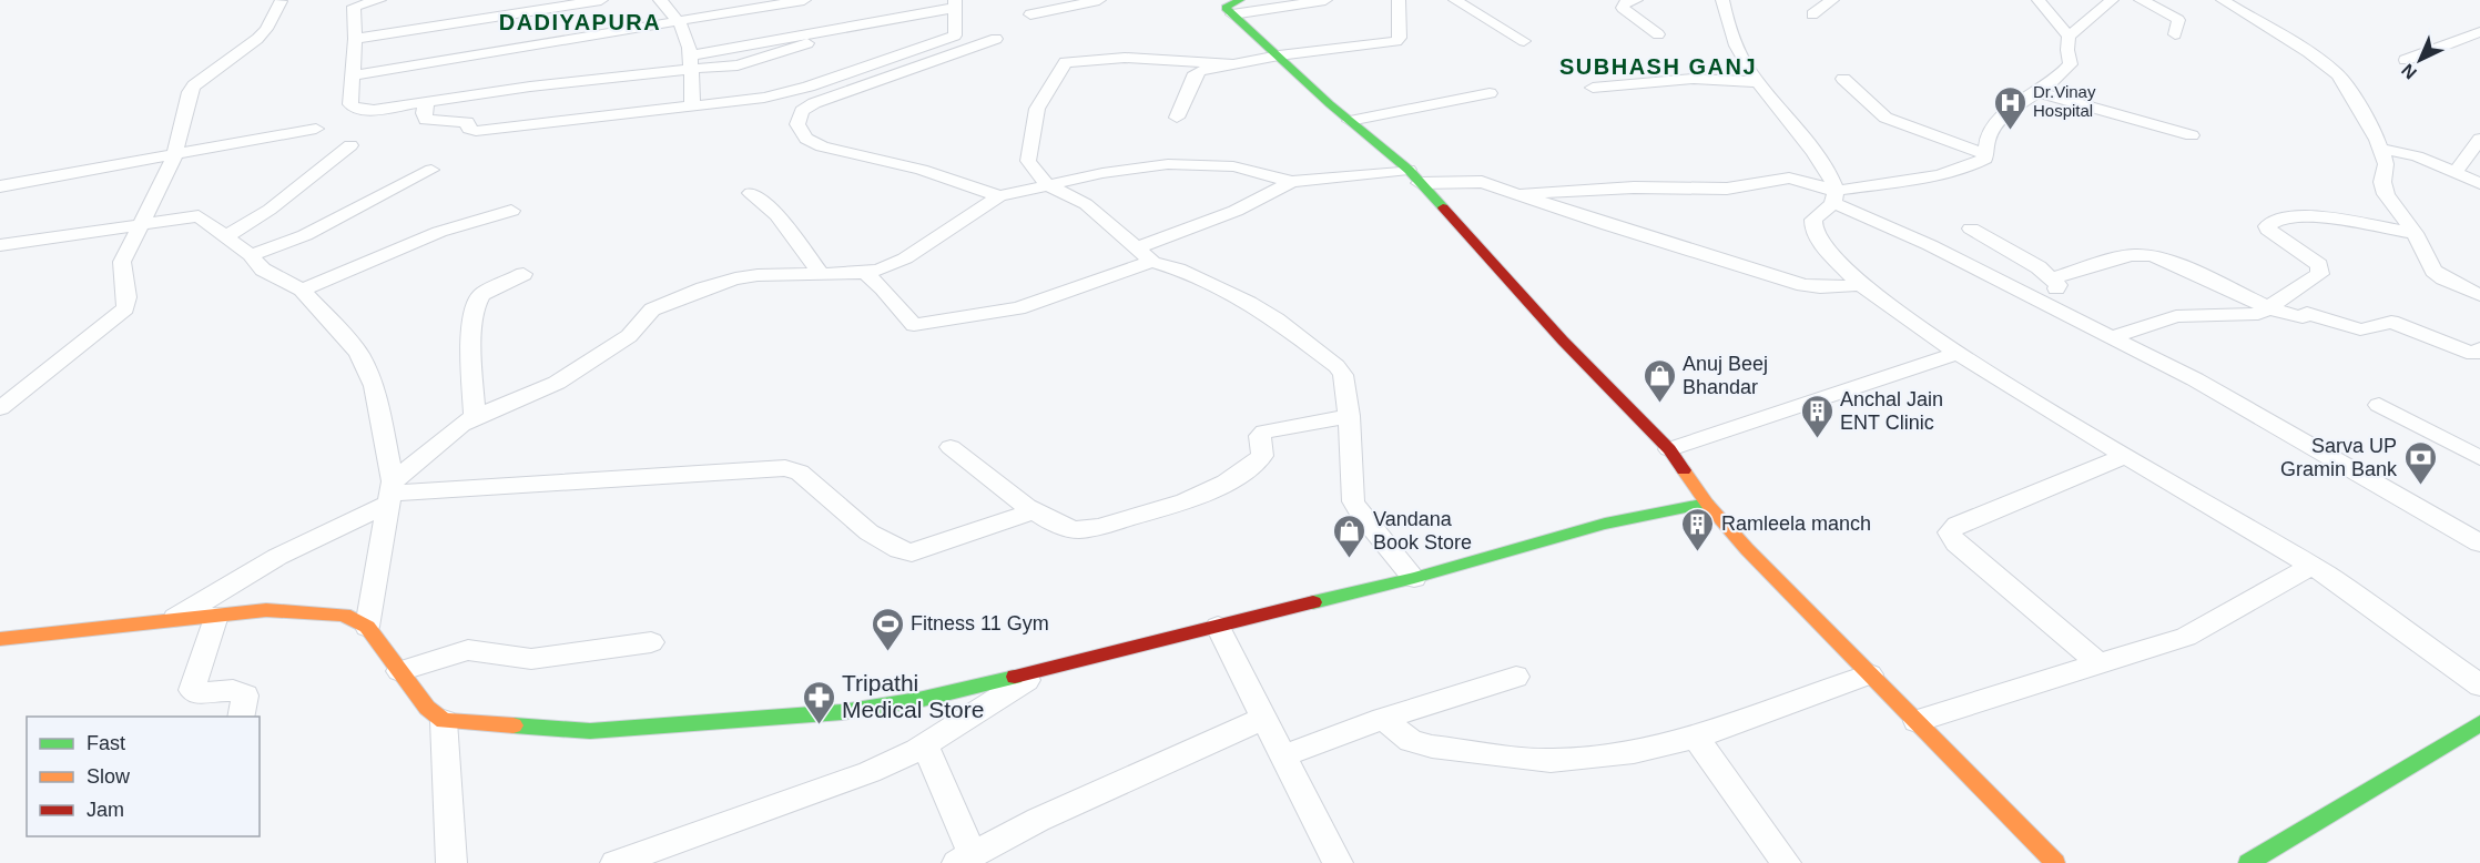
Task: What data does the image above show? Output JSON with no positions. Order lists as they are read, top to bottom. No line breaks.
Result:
{"districts":["DADIYAPURA","SUBHASH GANJ"],"places":{"hospital":["Dr.Vinay Hospital"],"shop":["Anuj Beej Bhandar","Vandana Book Store"],"building":["Anchal Jain ENT Clinic","Ramleela manch"],"bank":["Sarva UP Gramin Bank"],"sports":["Fitness 11 Gym"],"pharmacy":["Tripathi Medical Store"]},"legend":["Fast","Slow","Jam"],"north":"bottom left"}
